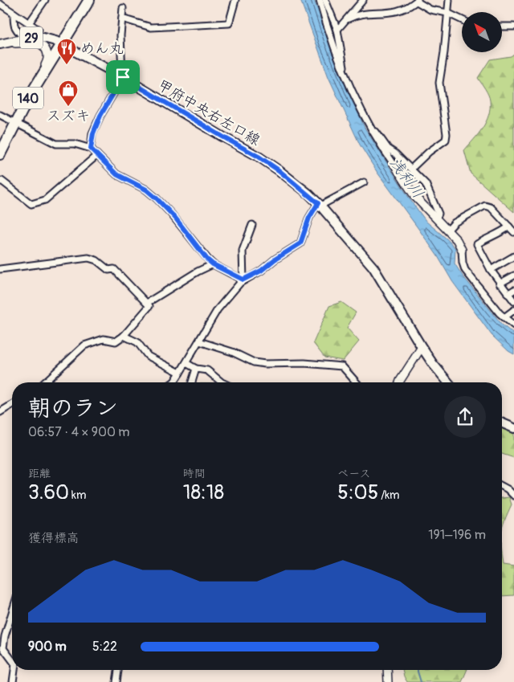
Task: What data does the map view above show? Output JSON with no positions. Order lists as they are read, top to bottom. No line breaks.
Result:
{"streets":{"highway":["140"],"main road":["29","甲府中央右左口線"]},"crossings":[["140","甲府中央右左口線"]],"water":["浅利川"],"places":{"restaurant":["めん丸"],"shop":["スズキ"]},"north":"top left","page":{"heading":["朝のラン","06:57 · 4 × 900 m"],"stats":[["距離","3.60 km"],["時間","18:18"],["ペース","5:05 /km"]],"chart":["獲得標高","191–196 m"],"list":[{"name":"900 m","note":"5:22"}]}}
